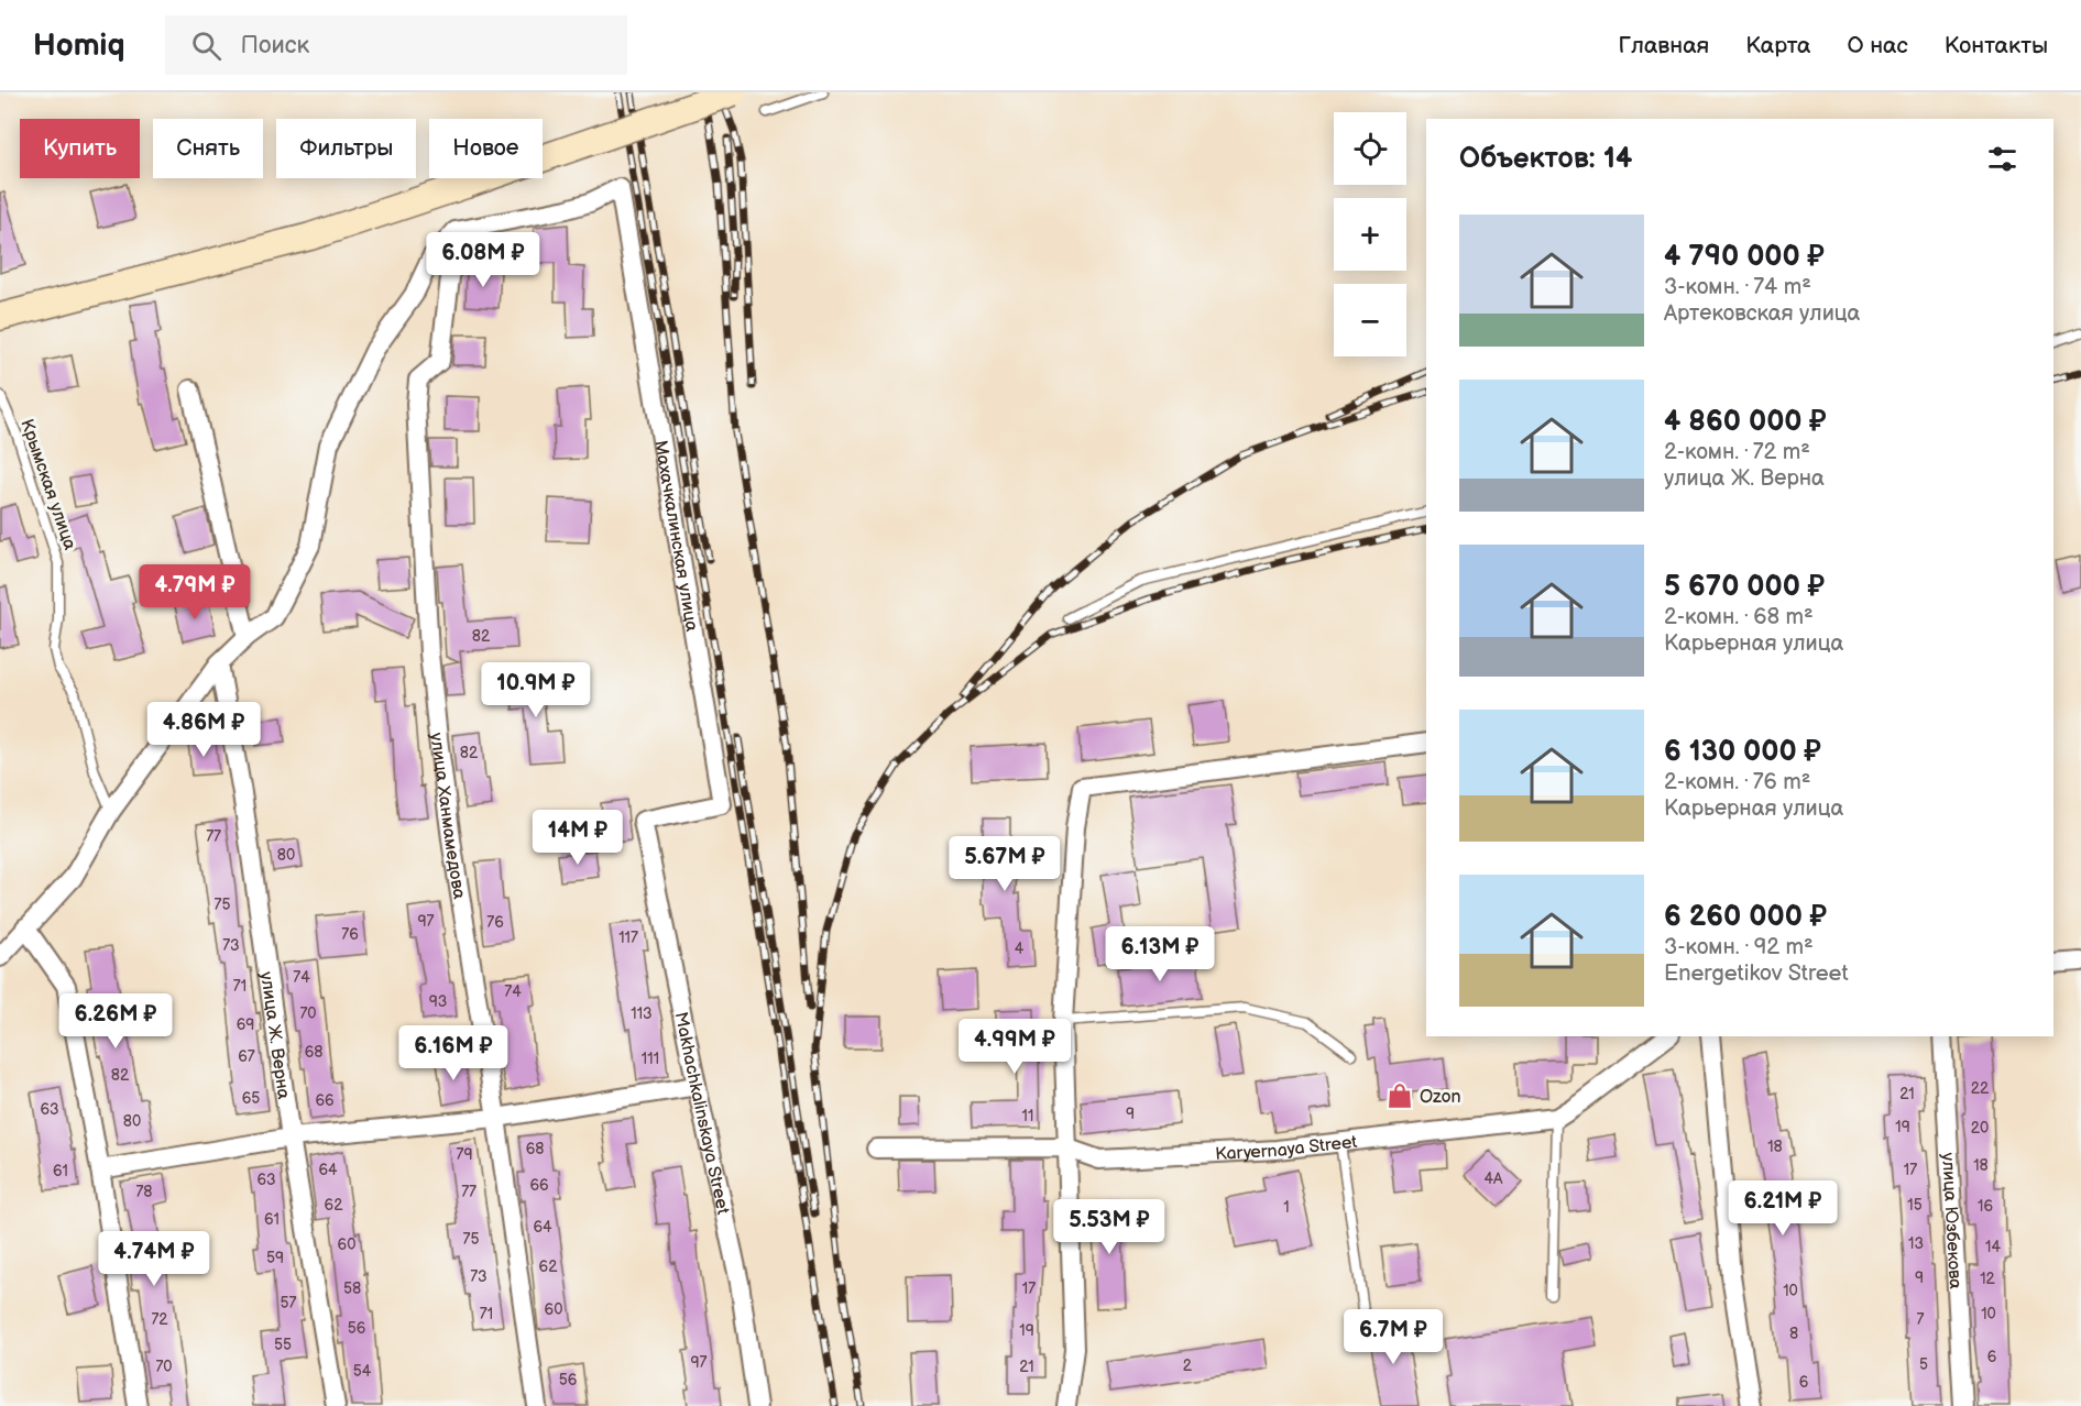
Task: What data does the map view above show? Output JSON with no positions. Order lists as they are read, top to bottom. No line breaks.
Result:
{"streets":{"street":["улица Ханмамедова","улица Ж. Верна","Makhachkalinskaya Street","Karyernaya Street","улица Юзбекова"],"lane":["Крымская улица"]},"crossings":[["улица Ханмамедова","Makhachkalinskaya Street"]],"places":{"shop":["Ozon"]},"house_numbers":["82","82","77","80","75","97","76","76","117","73","4","74","71","74","93","70","113","69","68","67","111","82","22","21","65","66","63","9","11","80","19","20","18","68","79","18","64","17","61","4А","63","66","78","77","62","15","16","1","61","64","75","13","60","14","59","62","73","9","12","58","17","10","57","60","71","10","72","7","56","19","8","55","6","97","5","2","70","21","54","56","6"],"page":{"header":"Homiq","search":"Поиск","nav":["Главная","Карта","О нас","Контакты"],"map_buttons":["+","−"],"chip":["Купить","Снять","Фильтры","Новое"],"heading":"Объектов: 14","list":[{"name":"4 790 000 ₽","note":"3-комн. · 74 m² · Артековская улица"},{"name":"4 860 000 ₽","note":"2-комн. · 72 m² · улица Ж. Верна"},{"name":"5 670 000 ₽","note":"2-комн. · 68 m² · Карьерная улица"},{"name":"6 130 000 ₽","note":"2-комн. · 76 m² · Карьерная улица"},{"name":"6 260 000 ₽","note":"3-комн. · 92 m² · Energetikov Street"}],"price":["6.08M ₽","4.79M ₽","10.9M ₽","4.86M ₽","14M ₽","5.67M ₽","6.13M ₽","6.26M ₽","4.99M ₽","6.16M ₽","6.21M ₽","5.53M ₽","4.74M ₽","6.7M ₽"]}}
